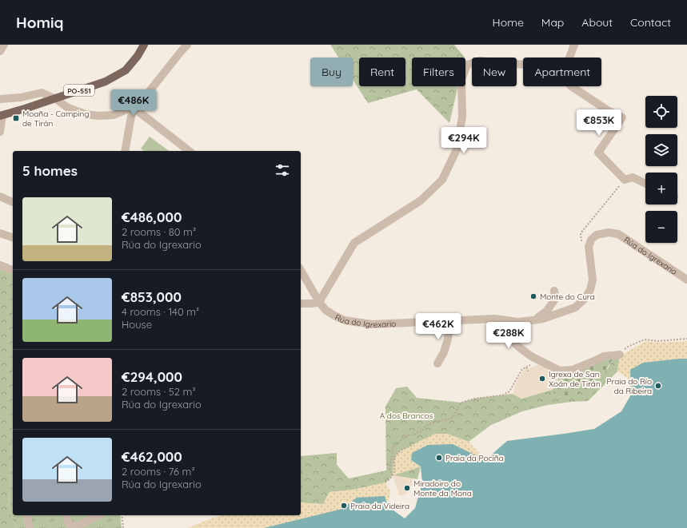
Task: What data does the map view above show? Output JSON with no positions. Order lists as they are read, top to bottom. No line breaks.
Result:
{"streets":{"main road":["PO-551"],"street":["Rúa do Igrexario"]},"parks":["A dos Brancos"],"places":{"transit":["Moaña - Camping de Tirán"],"other":["Monte do Cura","Igrexa de San Xoán de Tirán","Praia do Río da Ribeira","Praia da Pociña","Miradoiro do Monte da Mona","Praia da Videira"]},"page":{"header":"Homiq","nav":["Home","Map","About","Contact"],"chip":["Buy","Rent","Filters","New","Apartment"],"price":["€486K","€853K","€294K","€462K","€288K"],"map_buttons":["+","−"],"heading":"5 homes","list":[{"name":"€486,000","note":"2 rooms · 80 m² · Rúa do Igrexario"},{"name":"€853,000","note":"4 rooms · 140 m² · House"},{"name":"€294,000","note":"2 rooms · 52 m² · Rúa do Igrexario"},{"name":"€462,000","note":"2 rooms · 76 m² · Rúa do Igrexario"}]}}
